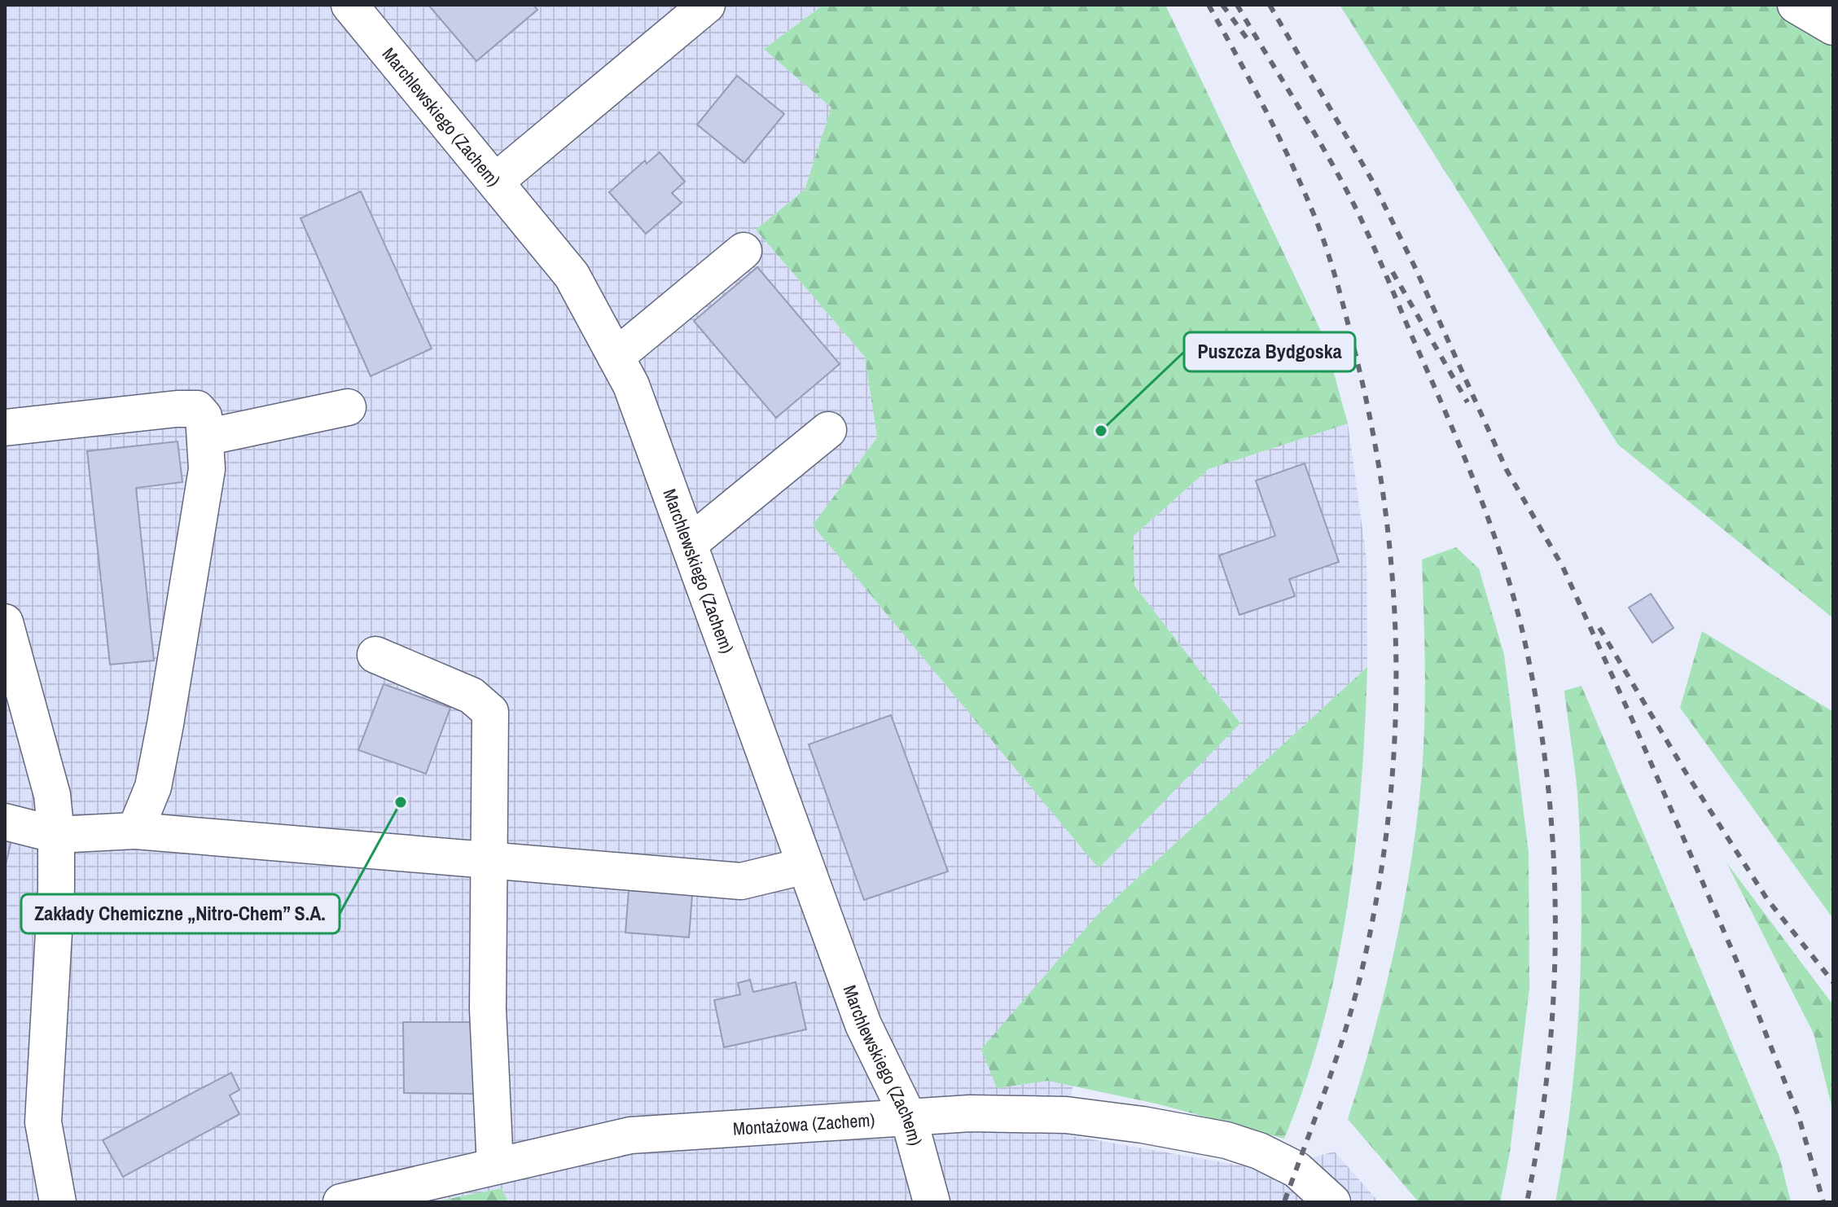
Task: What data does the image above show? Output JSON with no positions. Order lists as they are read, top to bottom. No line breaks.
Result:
{"streets":{"lane":["Marchlewskiego (Zachem)","Montażowa (Zachem)"]},"crossings":[["Marchlewskiego (Zachem)","Montażowa (Zachem)"]],"places":["Puszcza Bydgoska","Zakłady Chemiczne „Nitro-Chem” S.A."]}
